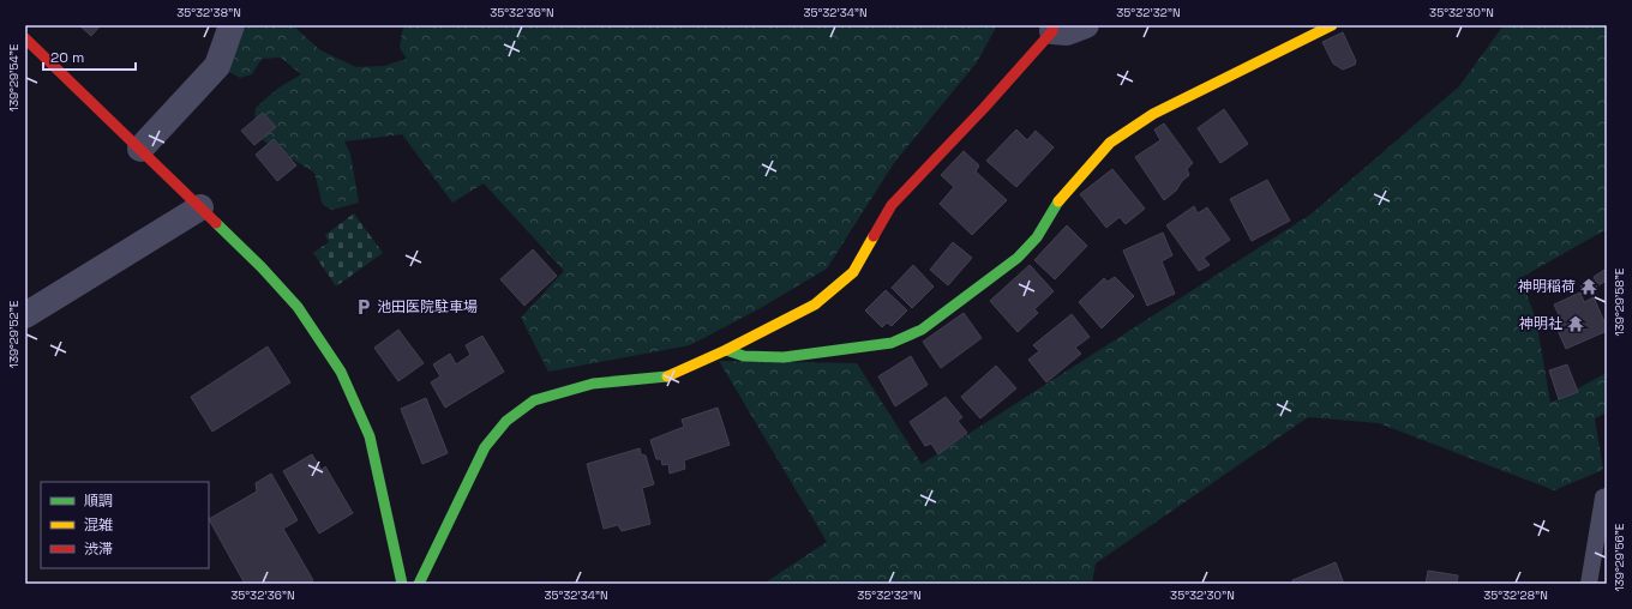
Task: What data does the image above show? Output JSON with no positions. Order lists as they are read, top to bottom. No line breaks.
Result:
{"places":{"temple":["神明稲荷","神明社"],"parking":["池田医院駐車場"]},"legend":["順調","混雑","渋滞"],"scale_bar":"20 m","coordinates":["35°32'38\"N","35°32'36\"N","35°32'34\"N","35°32'32\"N","35°32'30\"N","139°29'54\"E","139°29'58\"E","139°29'52\"E","139°29'56\"E","35°32'28\"N"]}
